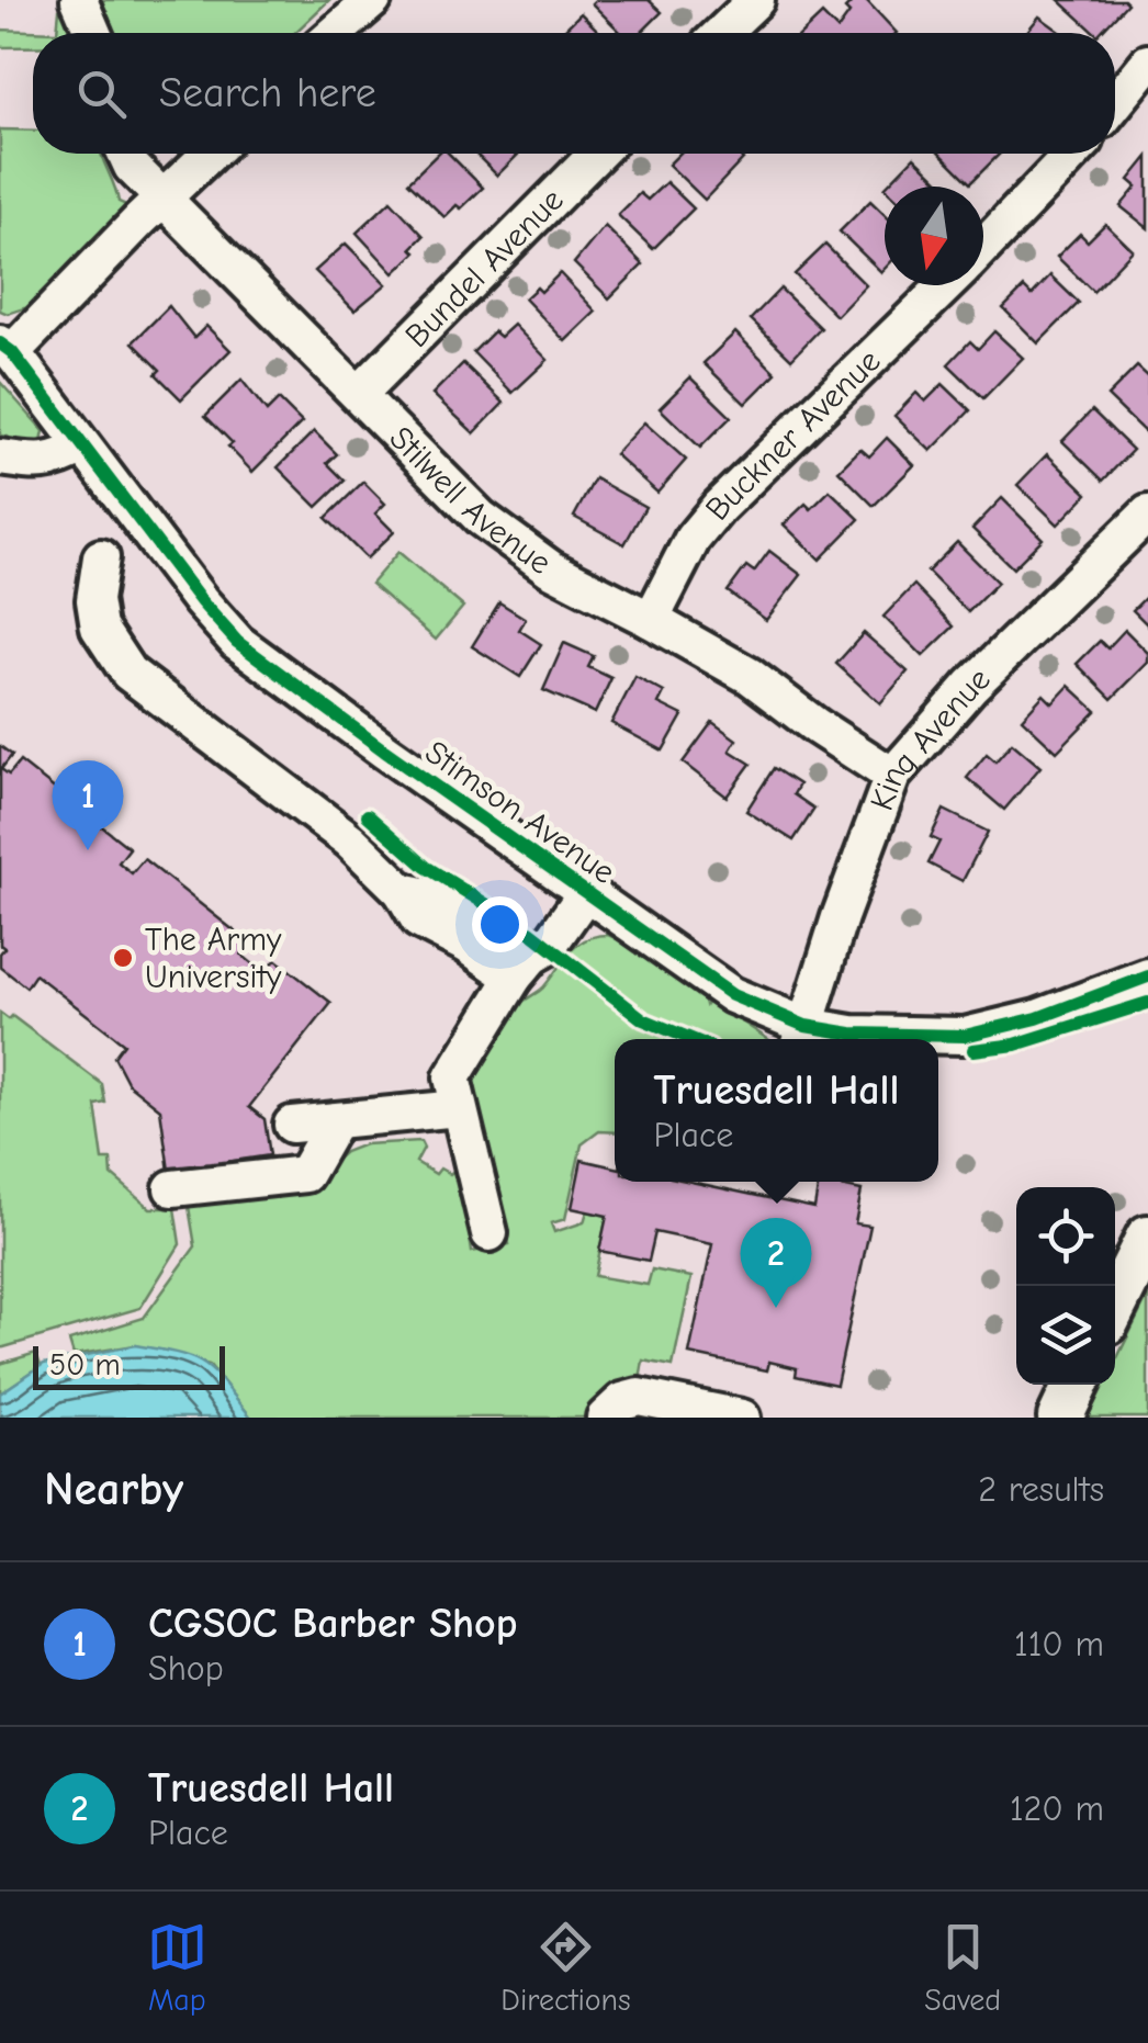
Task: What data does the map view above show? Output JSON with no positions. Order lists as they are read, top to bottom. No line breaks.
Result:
{"streets":{"street":["Bundel Avenue","Buckner Avenue","Stilwell Avenue","King Avenue","Stimson Avenue"]},"crossings":[["Bundel Avenue","Stilwell Avenue"],["Buckner Avenue","Stilwell Avenue"],["Stilwell Avenue","King Avenue"],["King Avenue","Stimson Avenue"]],"places":["The Army University"],"scale_bar":"50 m","north":"bottom","page":{"search":"Search here","pins":["1","2"],"popup":["Truesdell Hall","Place"],"scale":"50 m","heading":["Nearby","2 results"],"list":[{"mark":"1","name":"CGSOC Barber Shop","note":"Shop","value":"110 m"},{"mark":"2","name":"Truesdell Hall","note":"Place","value":"120 m"}],"nav":["Map","Directions","Saved"]}}
